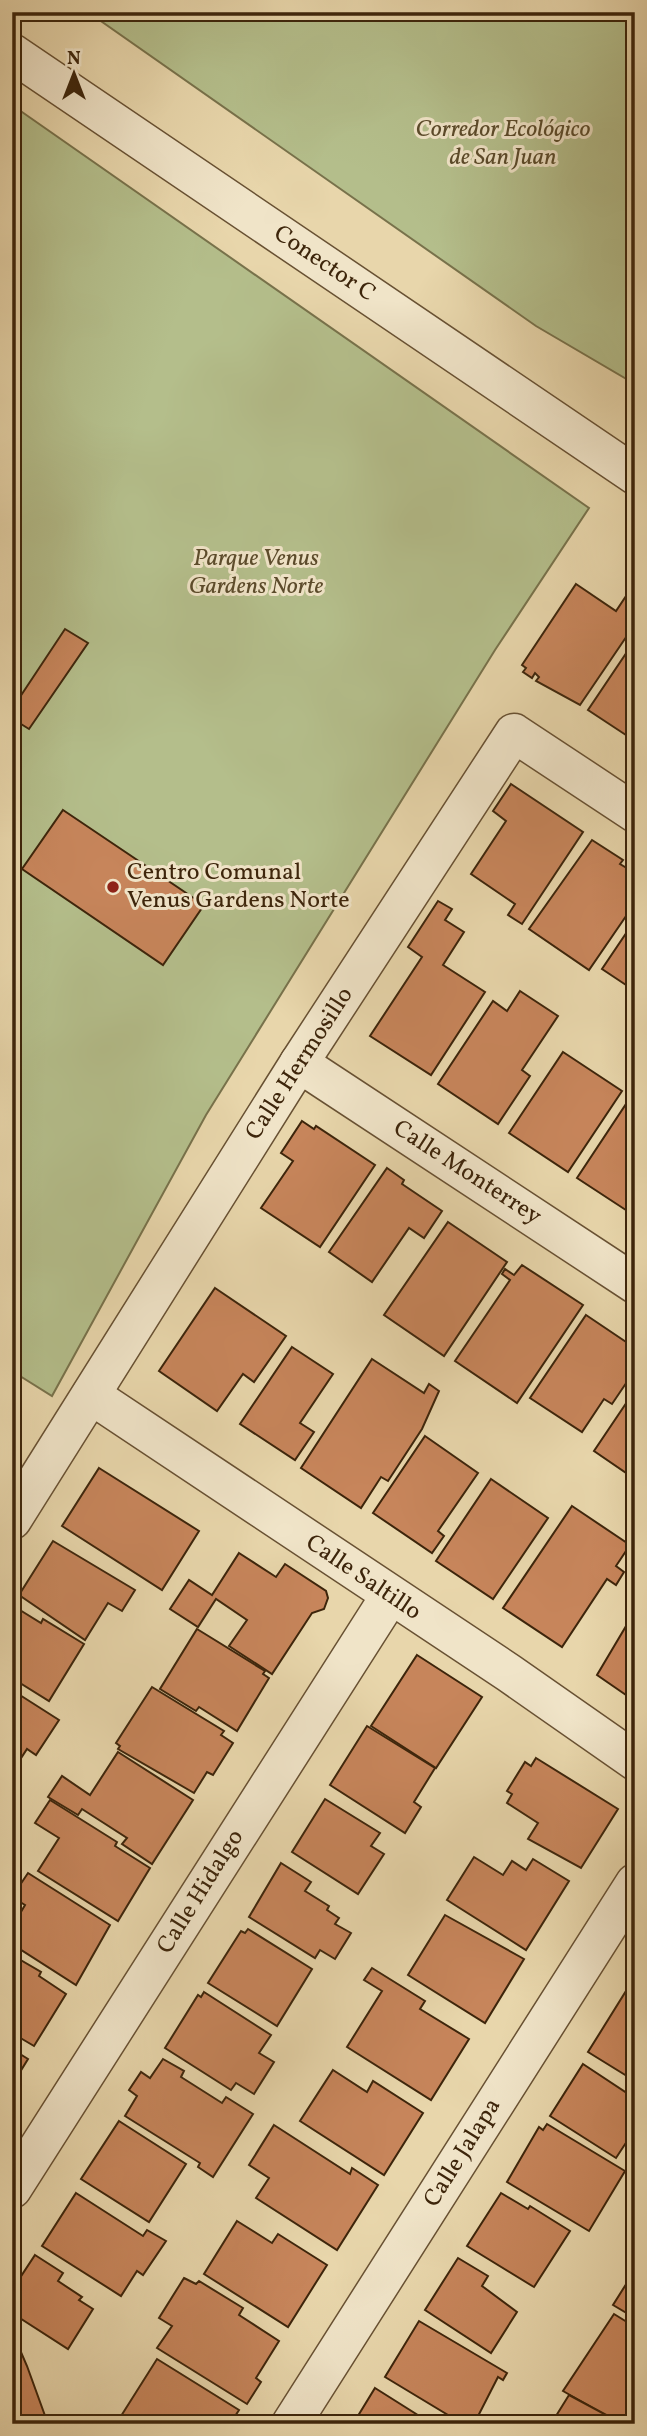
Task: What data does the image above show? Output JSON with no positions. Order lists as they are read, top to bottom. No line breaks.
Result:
{"streets":{"street":["Conector C","Calle Hermosillo","Calle Monterrey","Calle Saltillo","Calle Hidalgo","Calle Jalapa"]},"crossings":[["Calle Hermosillo","Calle Monterrey"],["Calle Hermosillo","Calle Saltillo"],["Calle Saltillo","Calle Hidalgo"]],"parks":["Corredor Ecológico de San Juan","Parque Venus Gardens Norte"],"places":["Centro Comunal Venus Gardens Norte"],"north":"top"}
